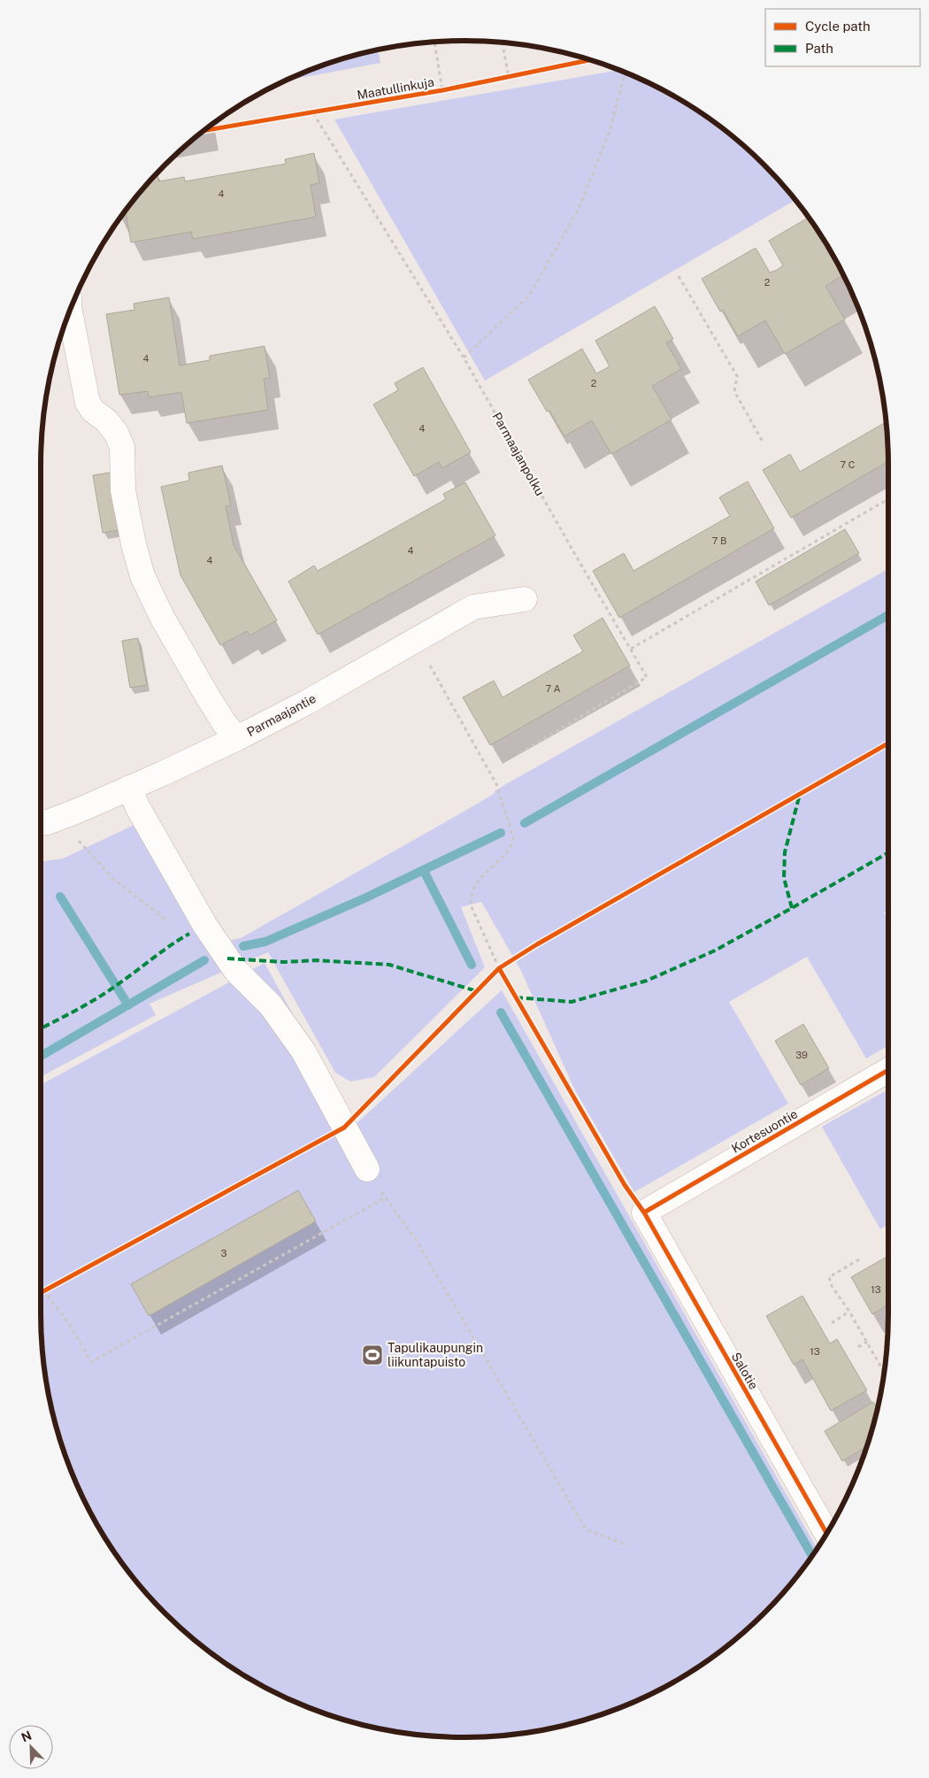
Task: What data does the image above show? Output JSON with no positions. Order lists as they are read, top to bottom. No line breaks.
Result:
{"streets":{"street":["Parmaajantie","Kortesuontie","Salotie"],"path":["Parmaajanpolku"],"cycle path":["Maatullinkuja"]},"crossings":[["Kortesuontie","Salotie"]],"places":{"sports":["Tapulikaupungin liikuntapuisto"]},"house_numbers":["4","2","4","2","4","7 C","7 B","4","4","7 A","39","3","13","13"],"legend":["Cycle path","Path"],"north":"top left"}
